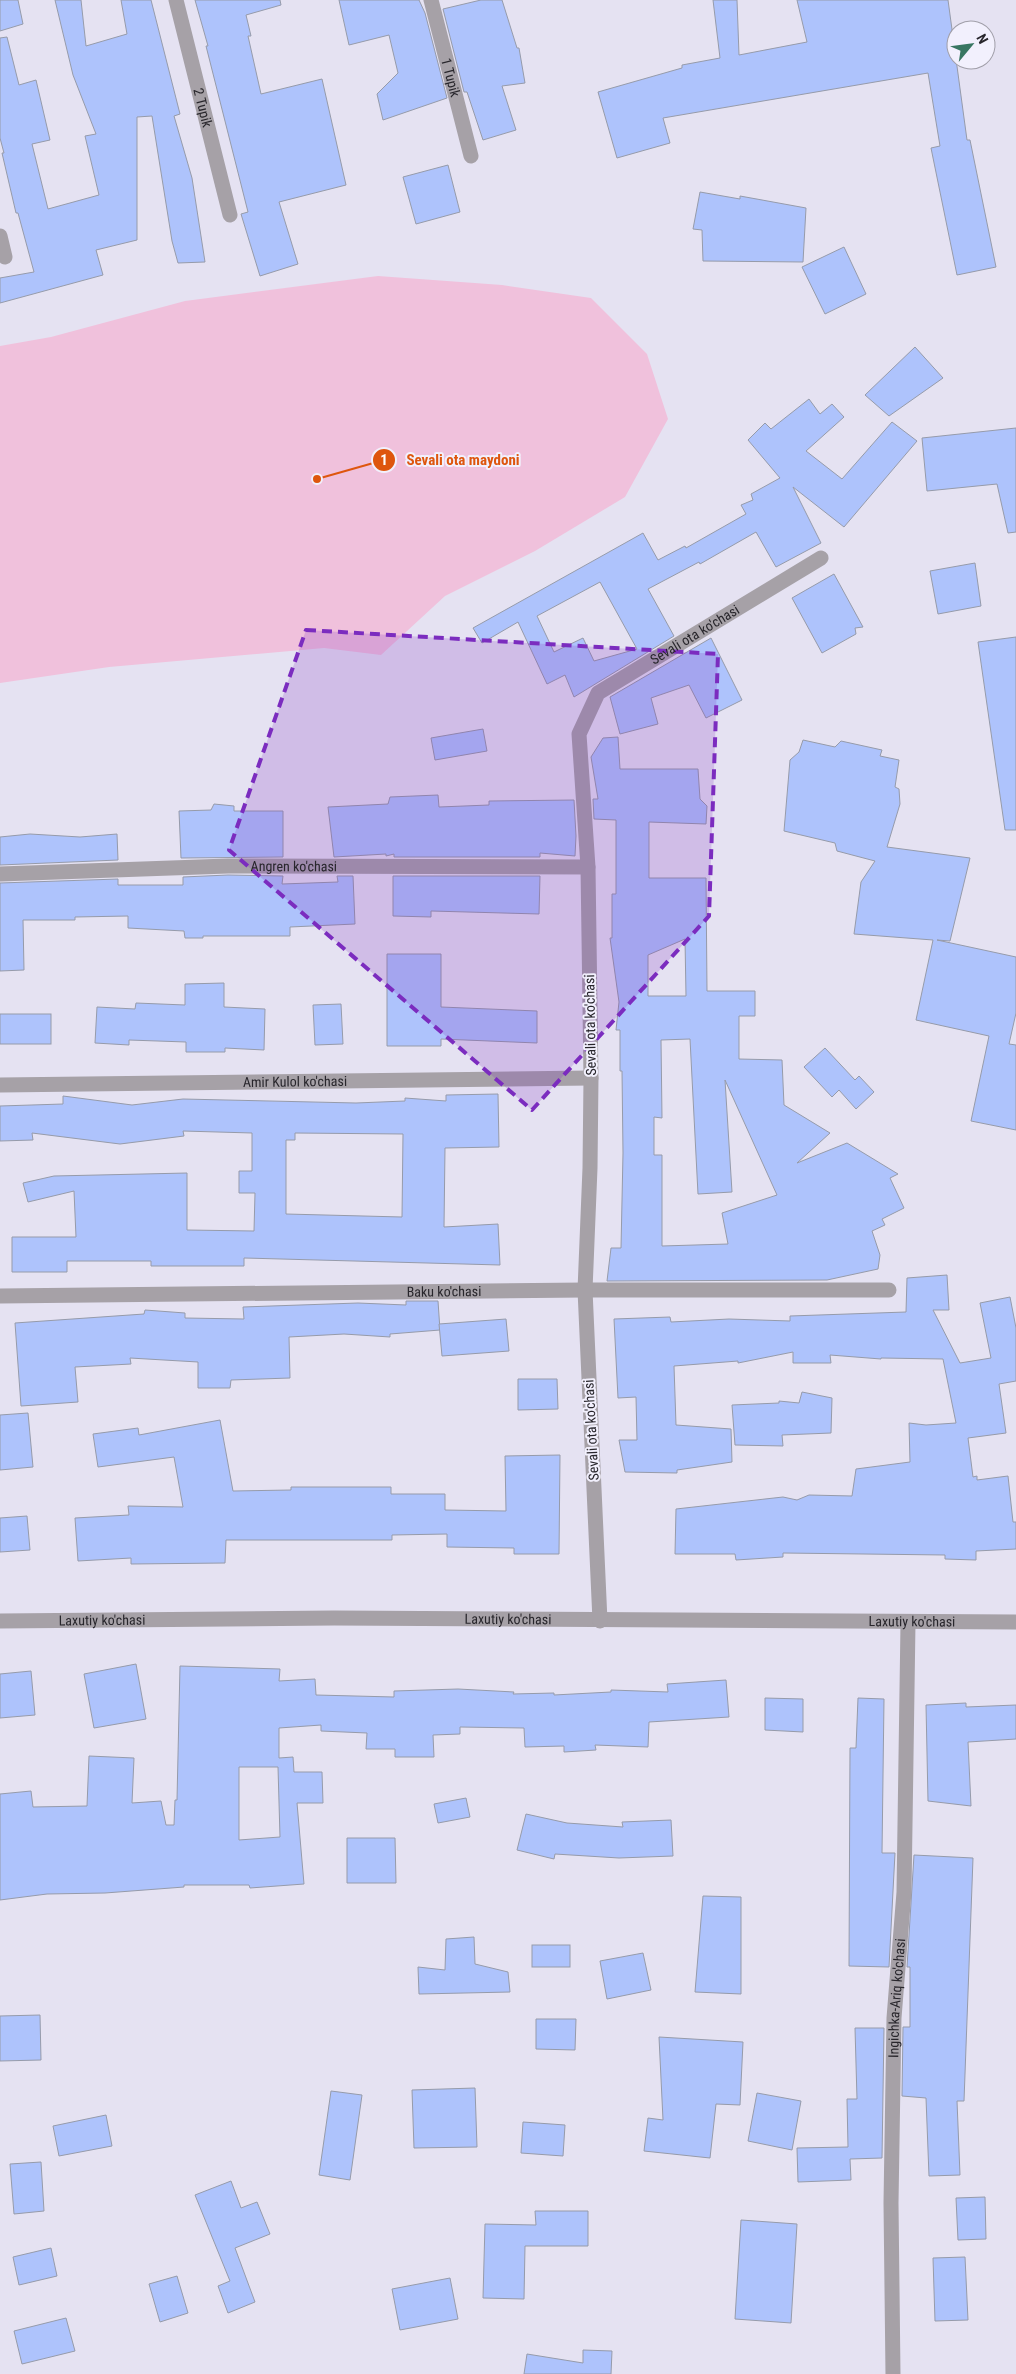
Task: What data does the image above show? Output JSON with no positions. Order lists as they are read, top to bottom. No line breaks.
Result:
{"streets":{"street":["1 Tupik","2 Tupik","Sevali ota ko'chasi","Angren ko'chasi","Amir Kulol ko'chasi","Baku ko'chasi","Laxutiy ko'chasi","Ingichka-Ariq ko'chasi"]},"crossings":[["Sevali ota ko'chasi","Angren ko'chasi"],["Sevali ota ko'chasi","Amir Kulol ko'chasi"],["Sevali ota ko'chasi","Baku ko'chasi"],["Sevali ota ko'chasi","Laxutiy ko'chasi"],["Laxutiy ko'chasi","Ingichka-Ariq ko'chasi"]],"places":["Sevali ota maydoni"],"north":"top right"}
